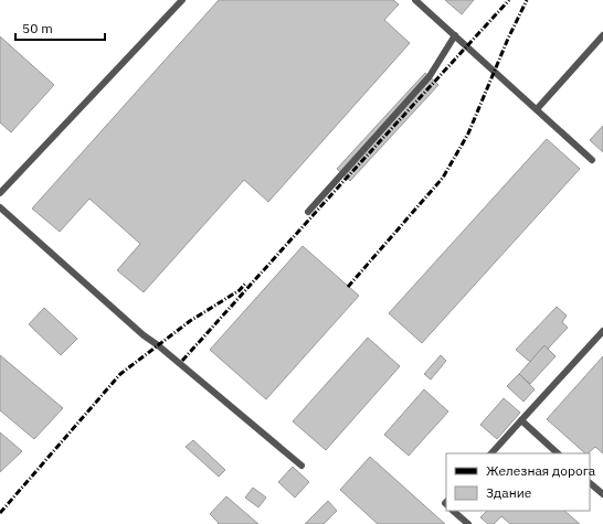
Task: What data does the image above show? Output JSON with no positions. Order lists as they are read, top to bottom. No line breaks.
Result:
{"legend":["Железная дорога","Здание"],"scale_bar":"50 m"}
